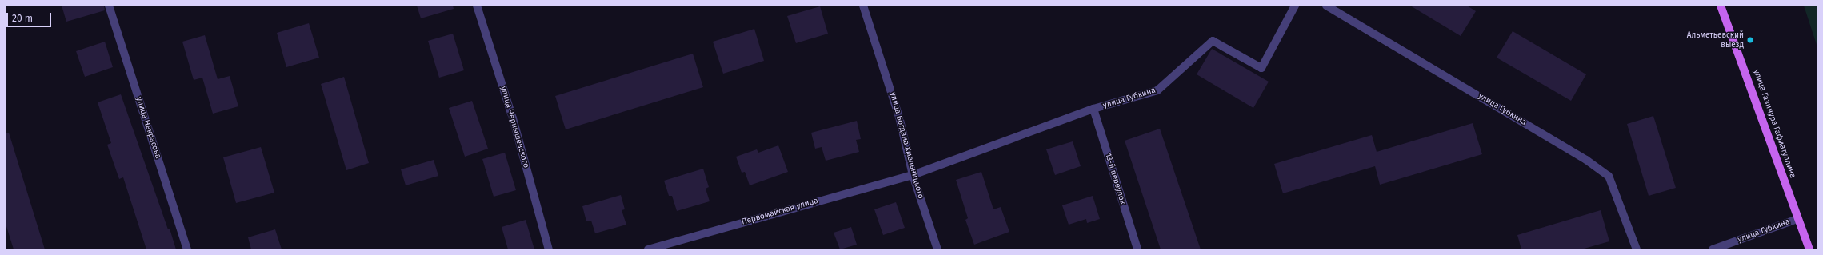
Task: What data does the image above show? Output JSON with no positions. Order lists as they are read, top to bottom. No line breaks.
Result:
{"streets":{"main road":["улица Газинура Гафиатуллина"],"street":["улица Губкина","улица Чернышевского","улица Некрасова","улица Богдана Хмельницкого","13-й переулок","Первомайская улица"]},"crossings":[["улица Губкина","улица Газинура Гафиатуллина"],["улица Губкина","улица Богдана Хмельницкого"],["улица Губкина","13-й переулок"],["улица Губкина","Первомайская улица"],["улица Богдана Хмельницкого","Первомайская улица"]],"places":["Альметьевский выезд"],"scale_bar":"20 m"}
